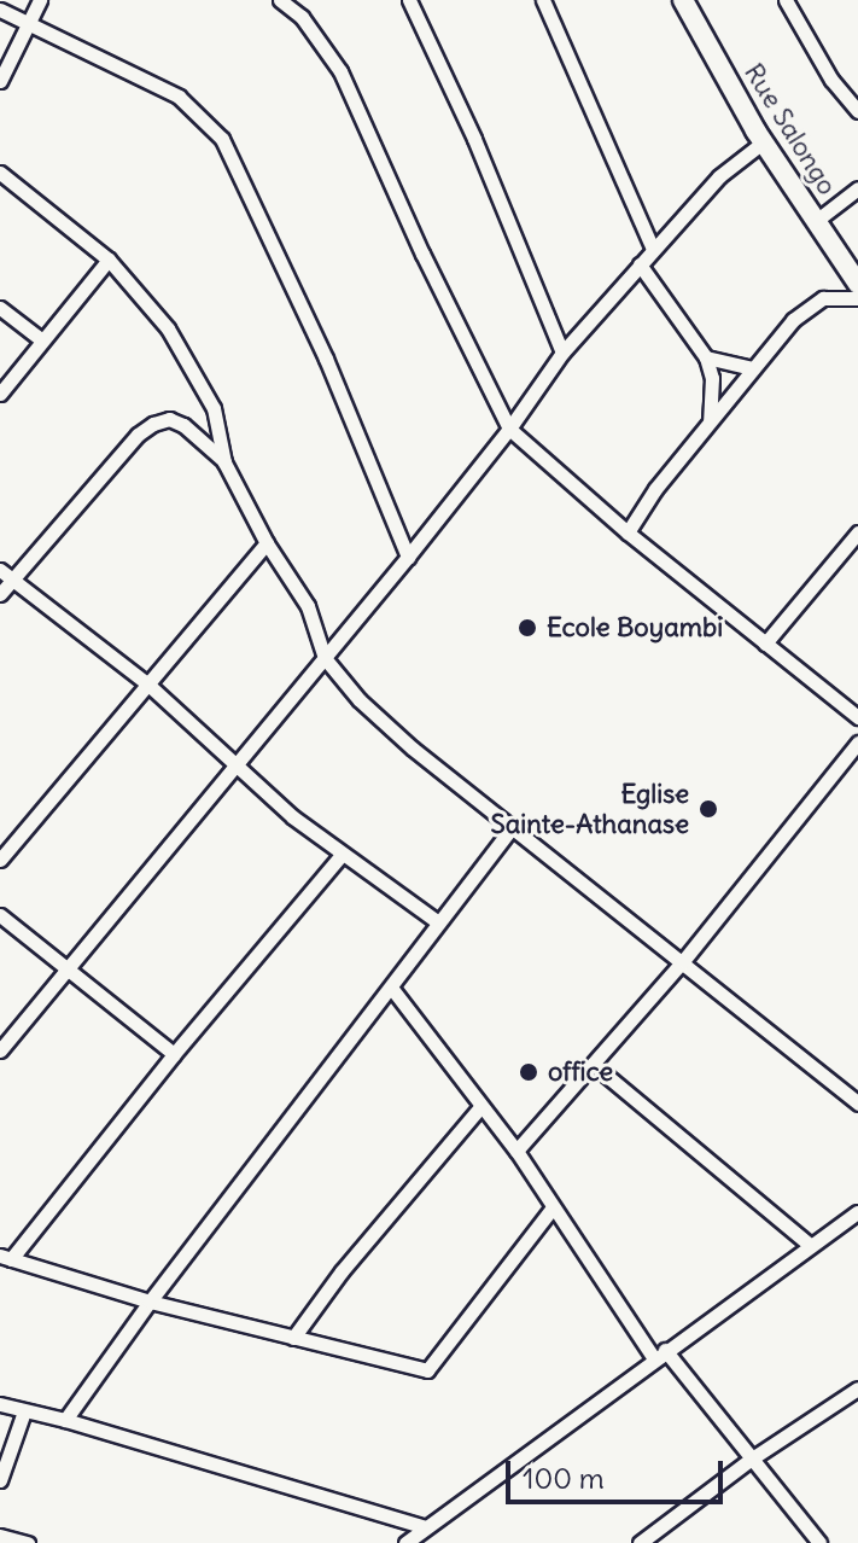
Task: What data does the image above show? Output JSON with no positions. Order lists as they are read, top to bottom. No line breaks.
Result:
{"streets":{"street":["Rue Salongo"]},"places":["Ecole Boyambi","Eglise Sainte-Athanase","office"],"scale_bar":"100 m"}
